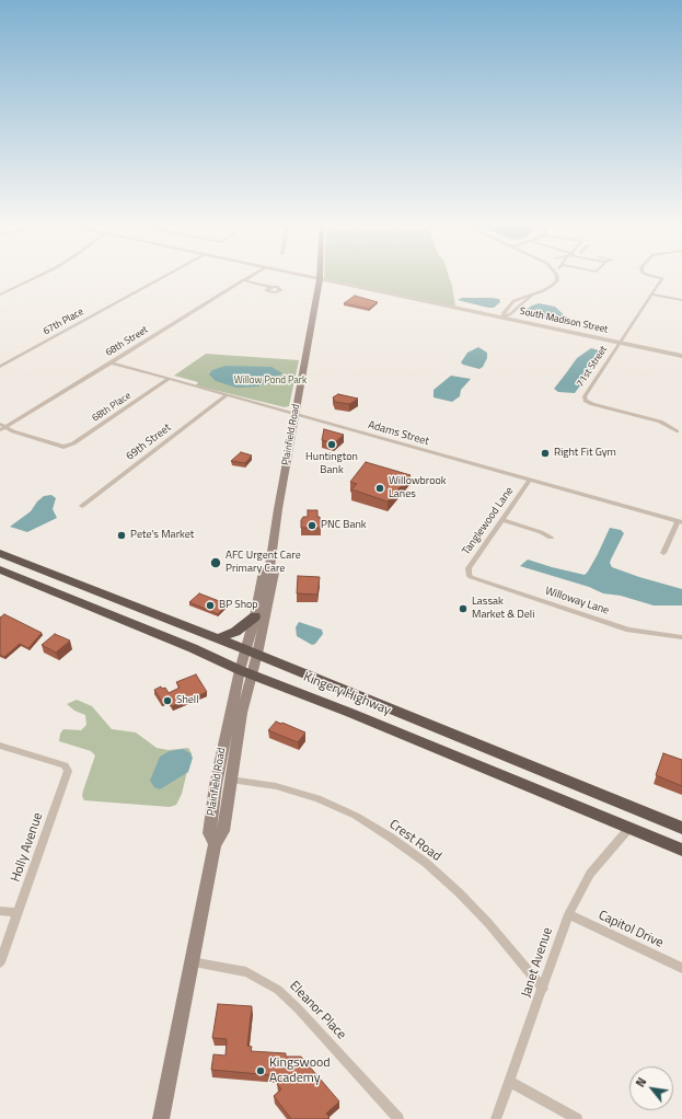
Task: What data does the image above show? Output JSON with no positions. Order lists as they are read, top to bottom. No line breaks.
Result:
{"streets":{"highway":["Kingery Highway"],"main road":["Plainfield Road"],"street":["South Madison Street","67th Place","68th Street","71st Street","68th Place","Adams Street","69th Street","Tanglewood Lane","Willoway Lane","Crest Road","Holly Avenue","Capitol Drive","Janet Avenue","Eleanor Place"]},"crossings":[["South Madison Street","71st Street"],["South Madison Street","Plainfield Road"],["68th Street","68th Place"],["68th Street","Adams Street"],["68th Place","Adams Street"],["Adams Street","Plainfield Road"],["Adams Street","69th Street"],["Adams Street","Tanglewood Lane"],["Plainfield Road","Kingery Highway"],["Plainfield Road","Crest Road"],["Plainfield Road","Eleanor Place"],["Tanglewood Lane","Willoway Lane"],["Kingery Highway","Janet Avenue"],["Crest Road","Janet Avenue"],["Capitol Drive","Janet Avenue"]],"parks":["Willow Pond Park"],"places":["Huntington Bank","Right Fit Gym","Willowbrook Lanes","PNC Bank","Pete's Market","AFC Urgent Care Primary Care","BP Shop","Lassak Market & Deli","Shell","Kingswood Academy"],"north":"top left"}
